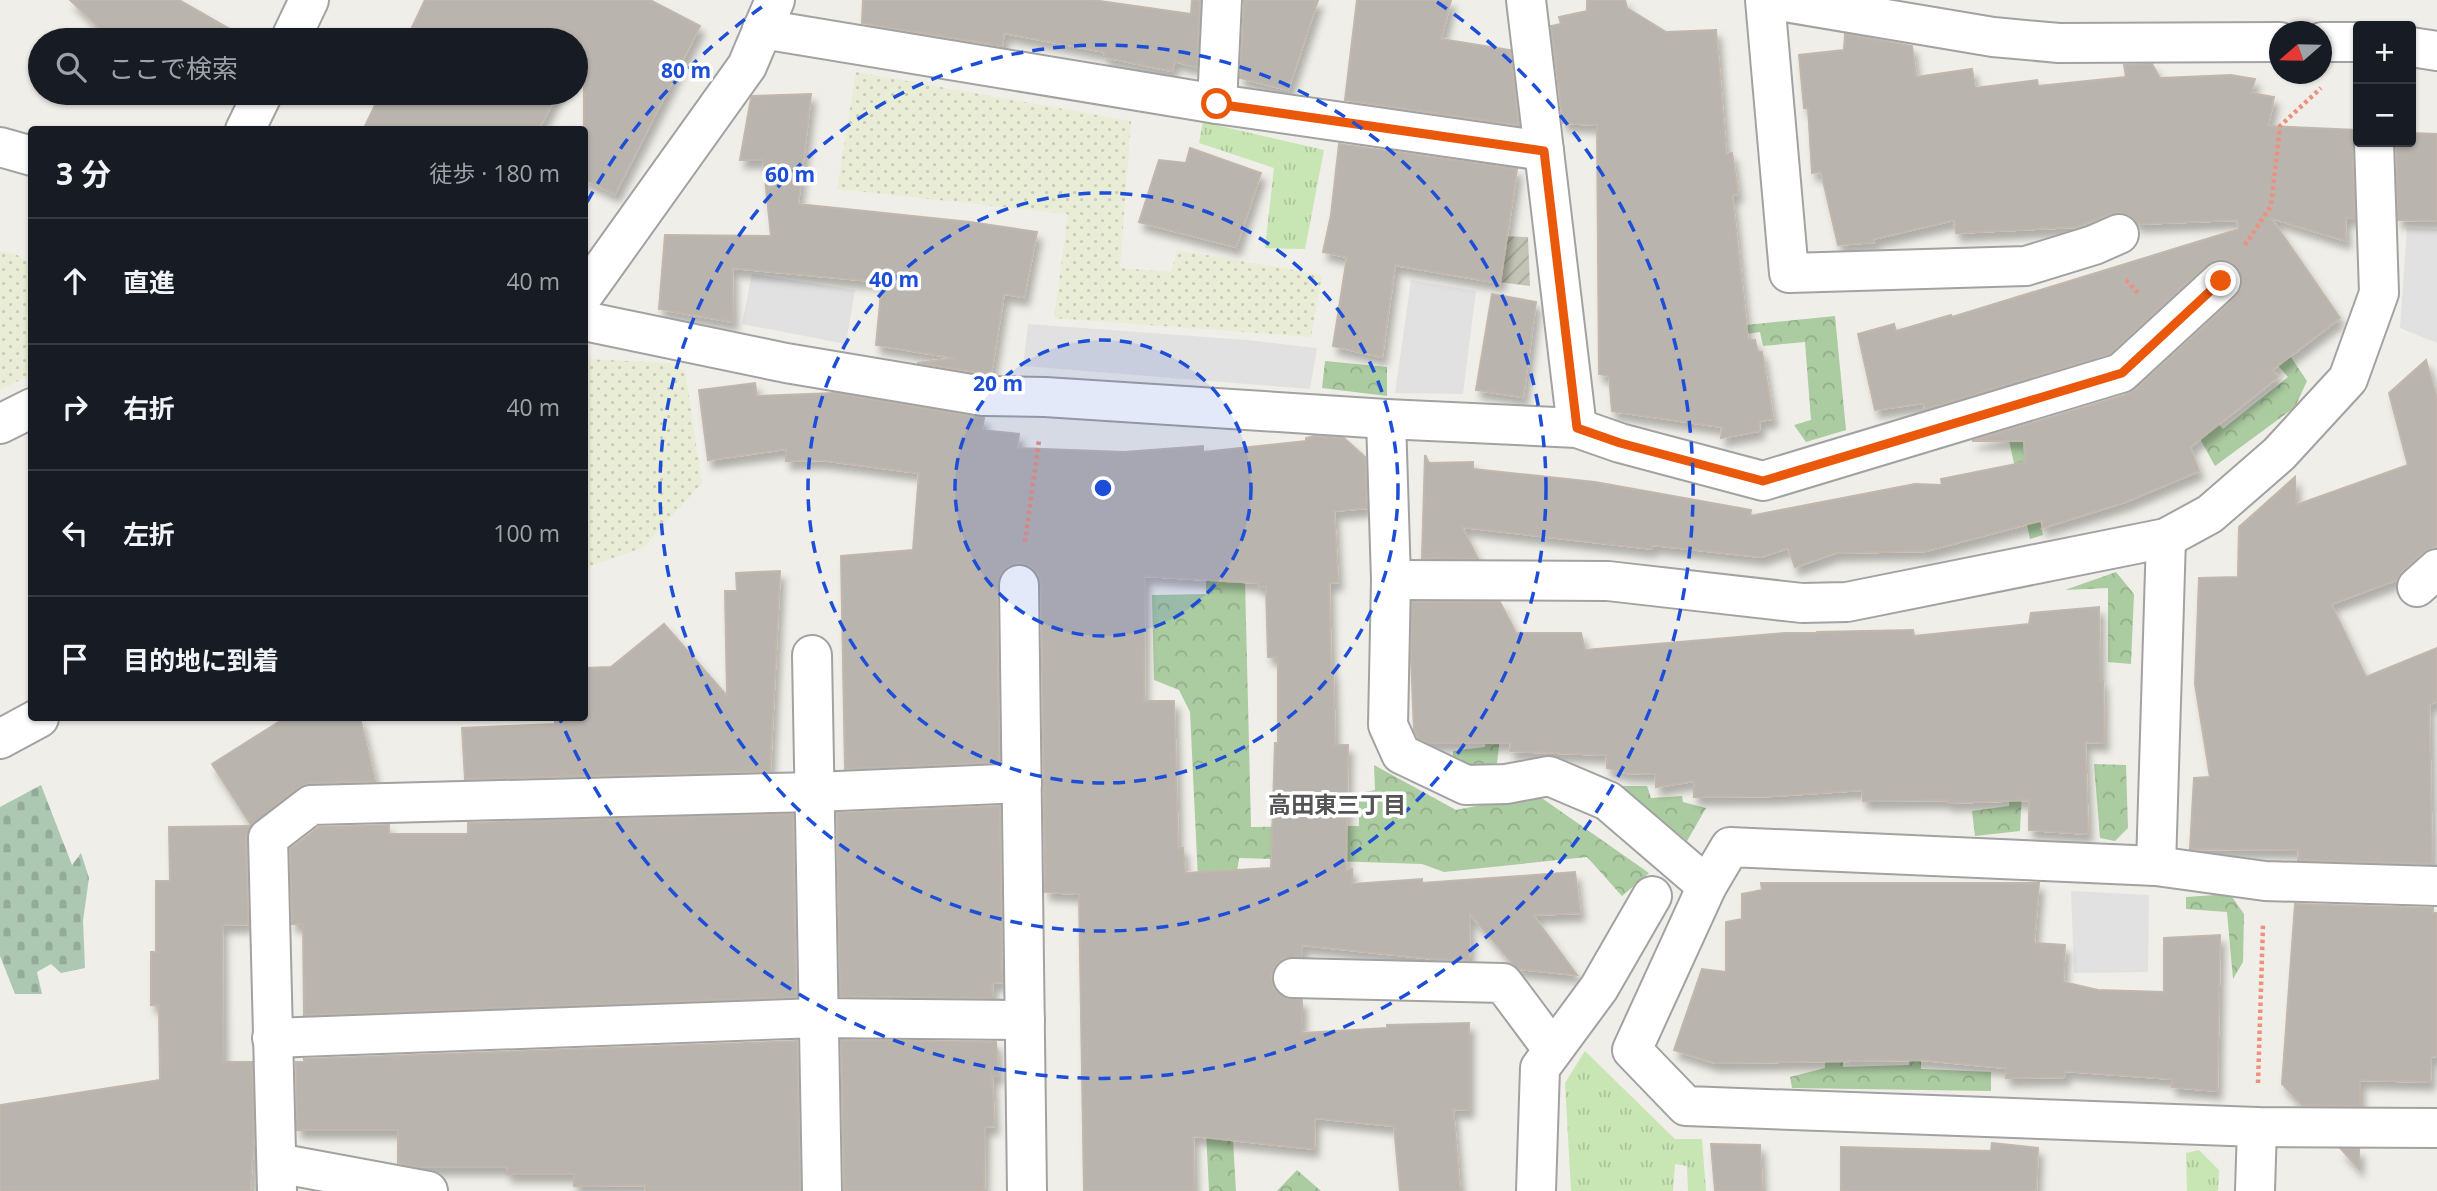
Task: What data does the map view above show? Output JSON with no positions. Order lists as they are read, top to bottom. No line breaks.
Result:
{"districts":["高田東三丁目"],"north":"left","page":{"map_buttons":["+","−"],"search":"ここで検索","heading":["3 分","徒歩 · 180 m"],"list":[["直進","40 m"],["右折","40 m"],["左折","100 m"],"目的地に到着"]},"rings":["80 m","60 m","40 m","20 m"]}
